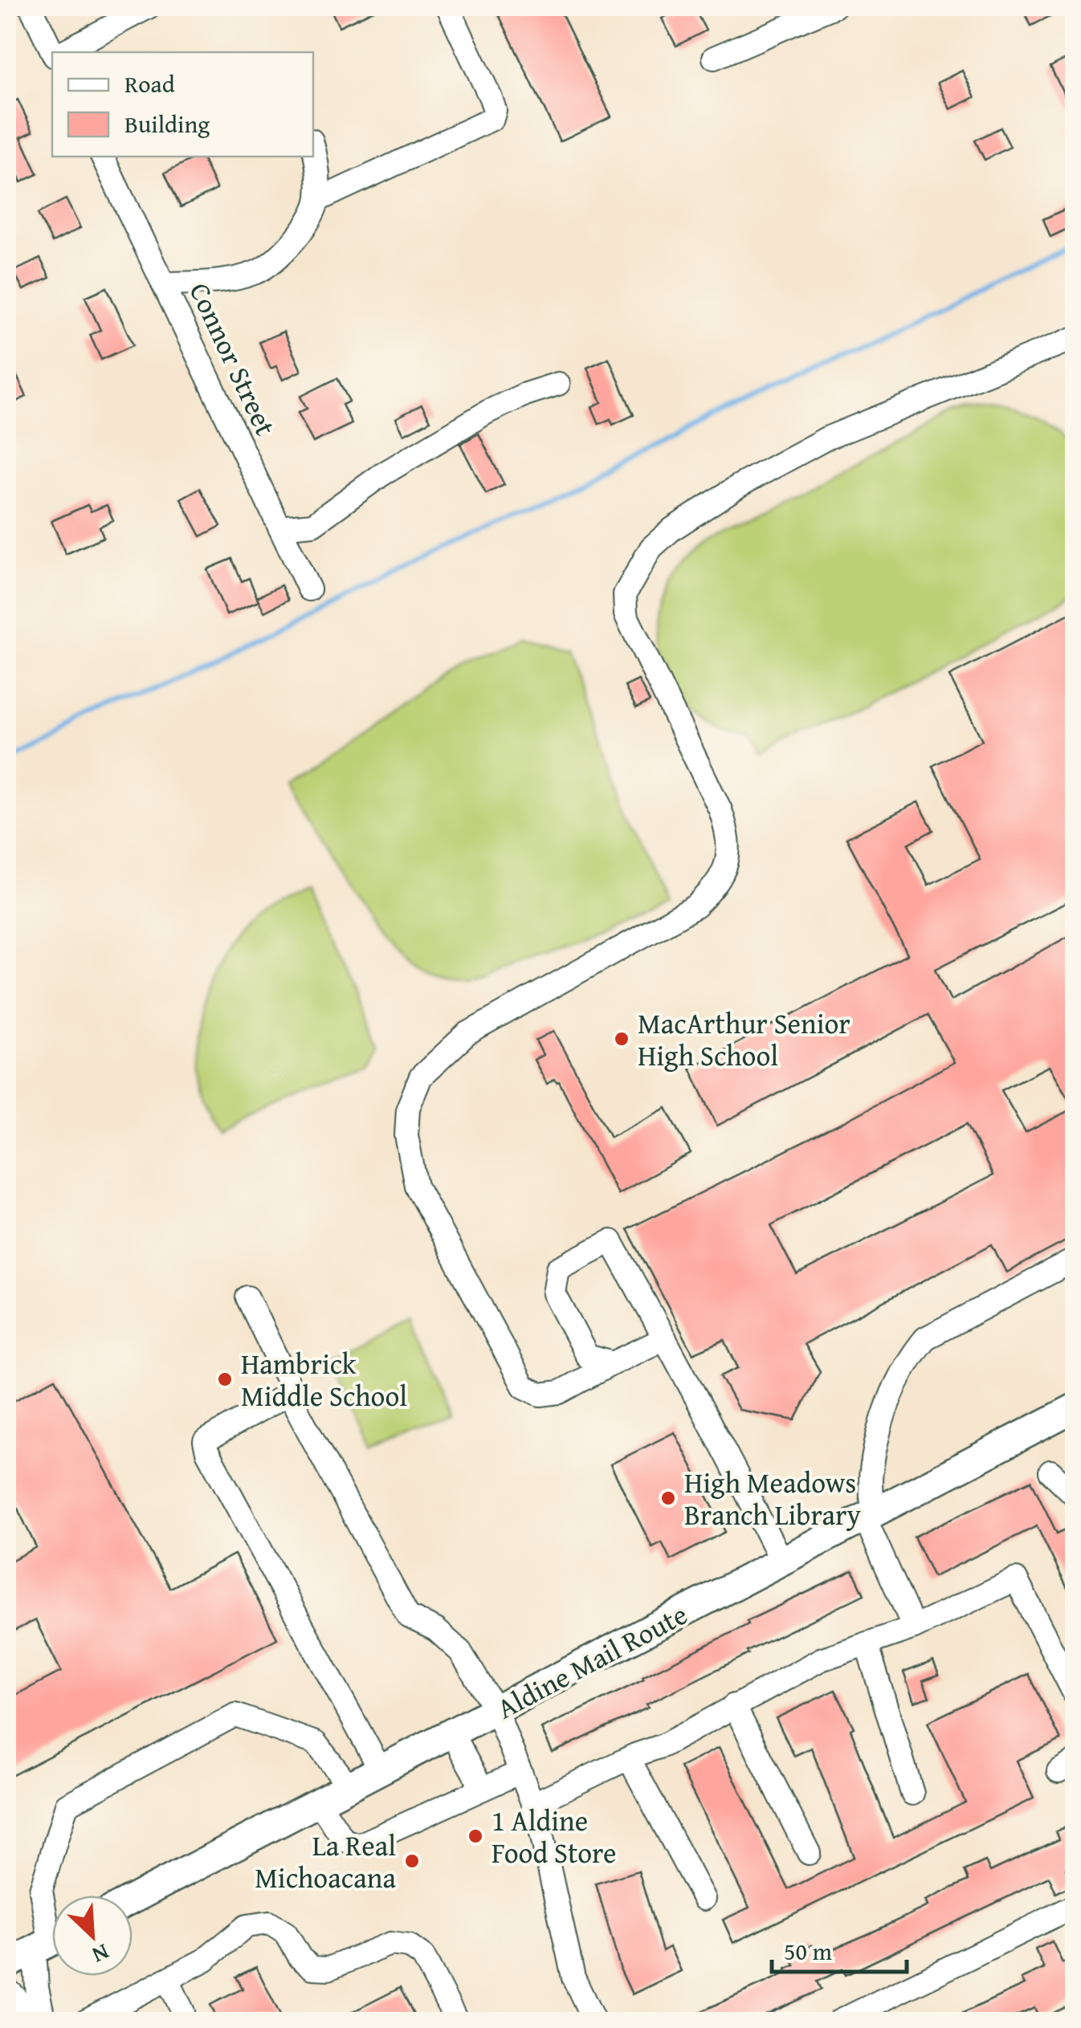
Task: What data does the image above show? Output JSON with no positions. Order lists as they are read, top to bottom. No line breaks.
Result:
{"streets":{"main road":["Aldine Mail Route"],"street":["Connor Street"]},"places":["MacArthur Senior High School","Hambrick Middle School","High Meadows Branch Library","1 Aldine Food Store","La Real Michoacana"],"legend":["Road","Building"],"scale_bar":"50 m","north":"bottom right"}
